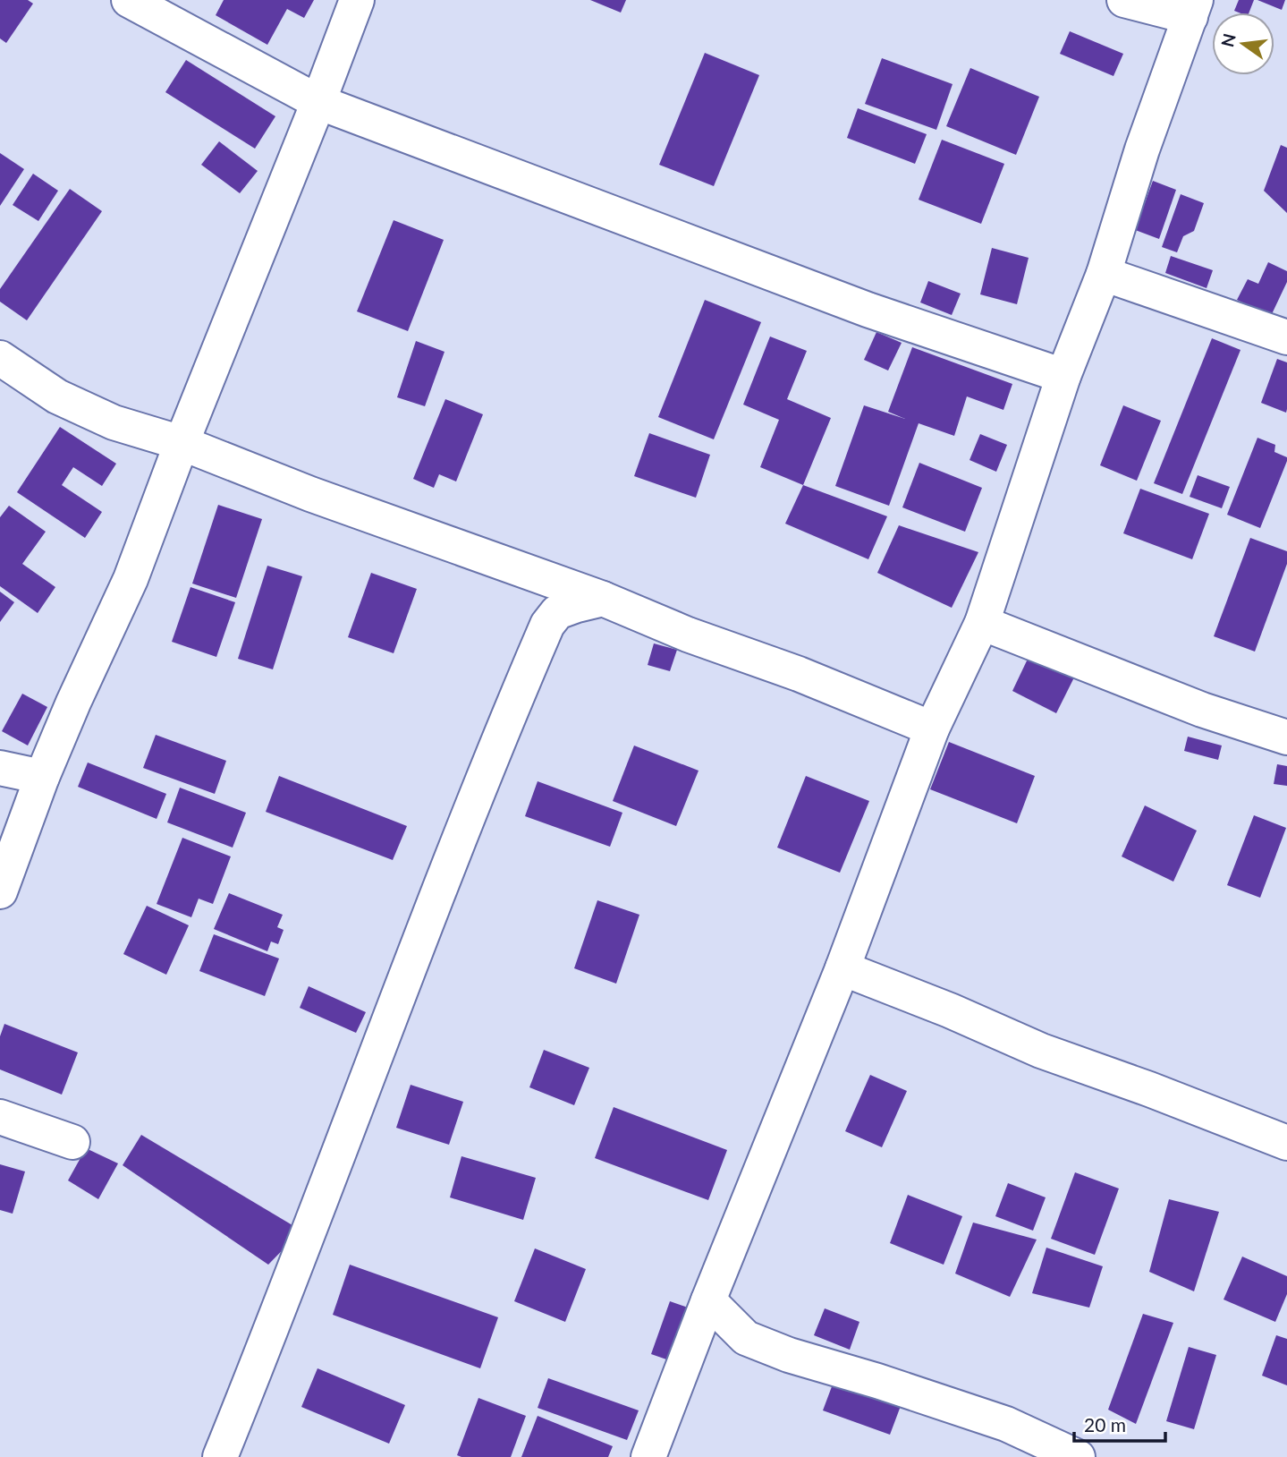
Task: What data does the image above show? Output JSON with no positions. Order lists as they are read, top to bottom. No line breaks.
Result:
{"scale_bar":"20 m","north":"left"}
